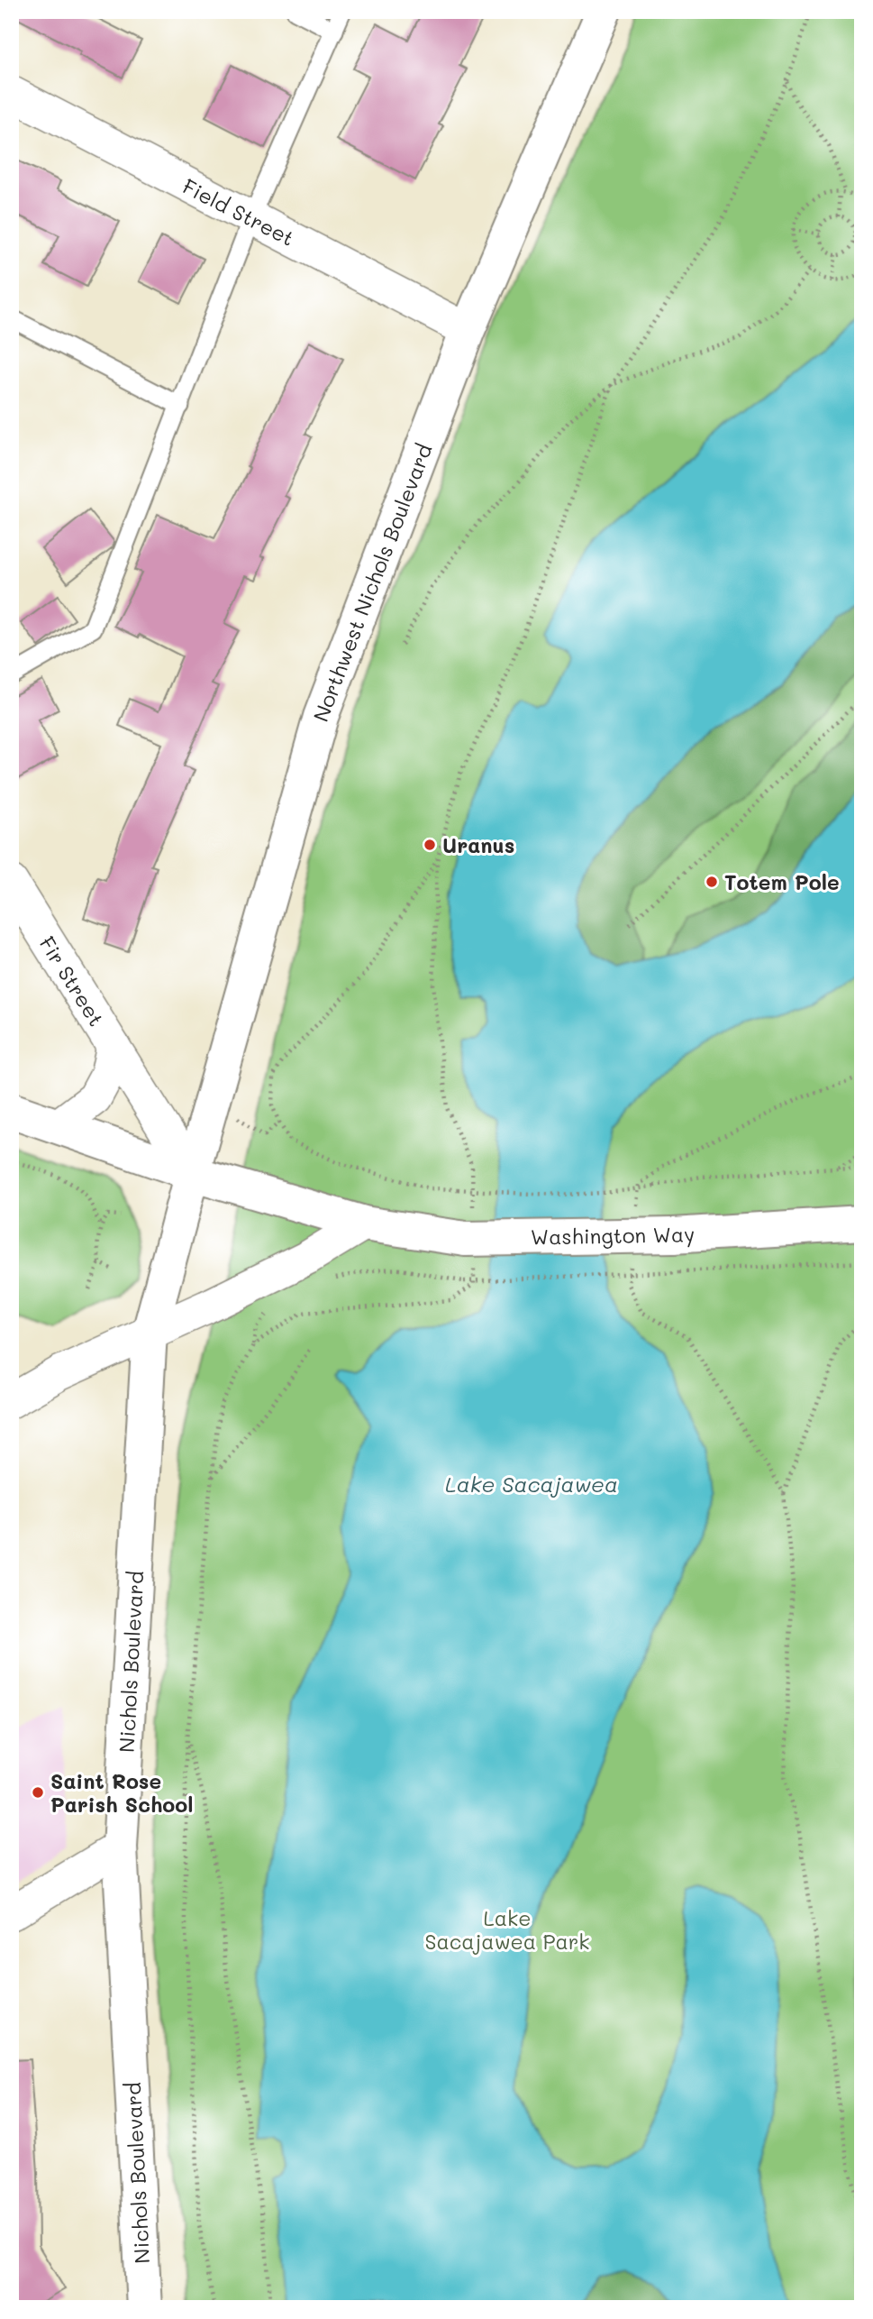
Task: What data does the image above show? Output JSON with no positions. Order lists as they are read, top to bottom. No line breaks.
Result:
{"streets":{"main road":["Northwest Nichols Boulevard","Washington Way","Nichols Boulevard"],"street":["Field Street","Fir Street"]},"crossings":[["Field Street","Northwest Nichols Boulevard"],["Northwest Nichols Boulevard","Fir Street"],["Northwest Nichols Boulevard","Washington Way"],["Northwest Nichols Boulevard","Nichols Boulevard"],["Fir Street","Washington Way"],["Fir Street","Nichols Boulevard"],["Washington Way","Nichols Boulevard"]],"water":["Lake Sacajawea"],"parks":["Lake Sacajawea Park"],"places":["Uranus","Totem Pole","Saint Rose Parish School"]}
